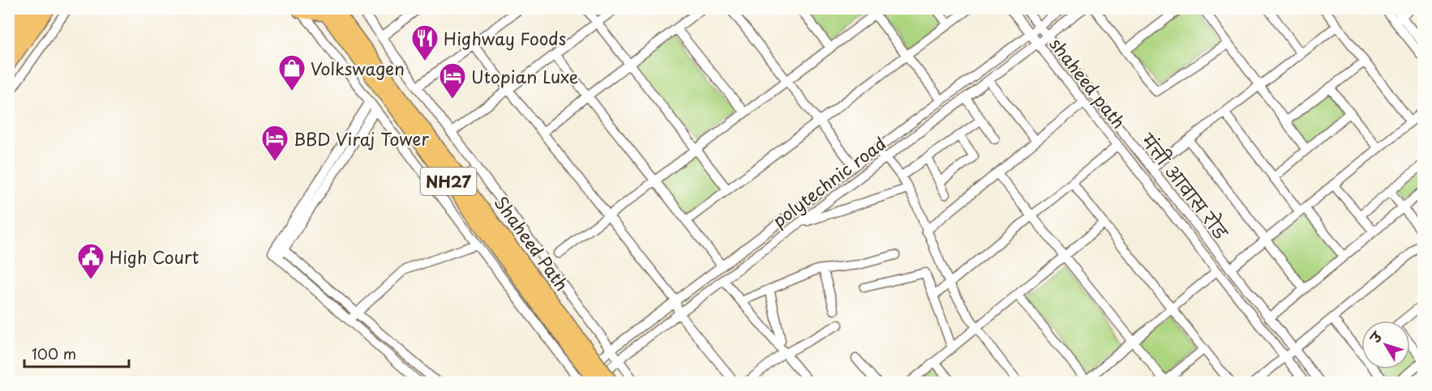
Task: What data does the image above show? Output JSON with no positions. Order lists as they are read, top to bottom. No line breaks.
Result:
{"streets":{"highway":["NH27","Shaheed Path"],"street":["shaheed path","polytechnic road","मंत्ती आवास रोड"]},"crossings":[["shaheed path","polytechnic road"],["polytechnic road","मंत्ती आवास रोड"],["polytechnic road","Shaheed Path"]],"places":{"restaurant":["Highway Foods"],"shop":["Volkswagen"],"hotel":["Utopian Luxe","BBD Viraj Tower"],"public building":["High Court"]},"scale_bar":"100 m","north":"top left"}
